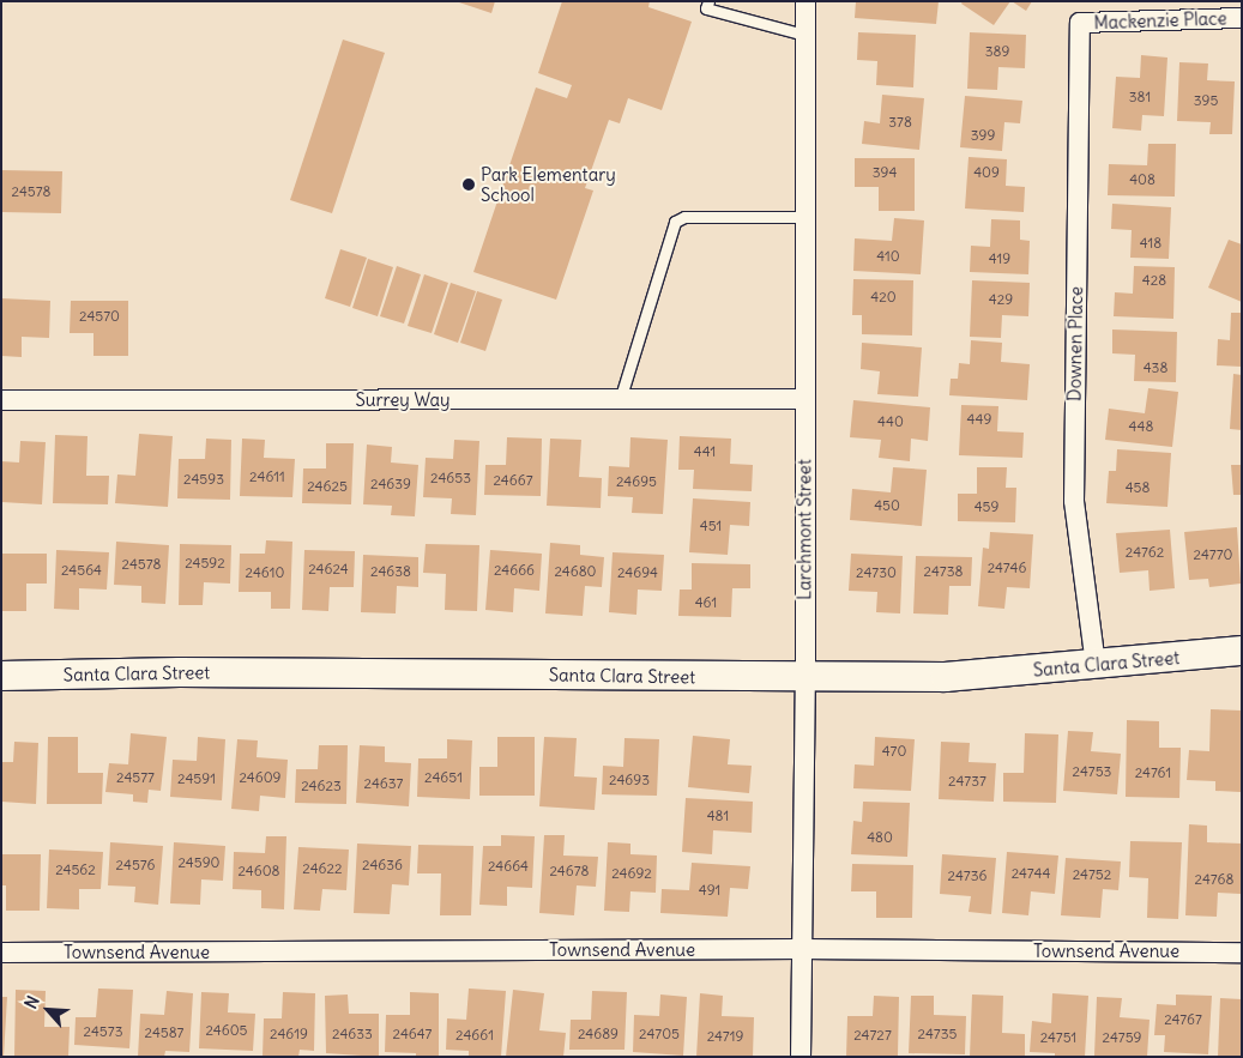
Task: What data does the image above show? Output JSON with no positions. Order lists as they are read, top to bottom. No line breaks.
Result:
{"streets":{"main road":["Santa Clara Street"],"street":["Mackenzie Place","Downen Place","Surrey Way","Larchmont Street","Townsend Avenue"]},"crossings":[["Mackenzie Place","Downen Place"],["Downen Place","Santa Clara Street"],["Surrey Way","Larchmont Street"],["Larchmont Street","Santa Clara Street"],["Larchmont Street","Townsend Avenue"]],"places":["Park Elementary School"],"house_numbers":["389","381","395","378","399","394","409","408","24578","418","410","419","428","420","429","24570","438","449","440","448","441","24611","24653","24593","24667","24695","24639","24625","458","450","459","451","24762","24770","24592","24578","24746","24624","24564","24666","24638","24680","24738","24610","24694","24730","461","470","24753","24761","24577","24609","24651","24591","24693","24737","24637","24623","481","480","24590","24576","24636","24664","24622","24562","24608","24678","24692","24744","24752","24736","24768","491","24767","24605","24573","24587","24619","24633","24647","24689","24705","24735","24661","24727","24719","24751","24759"],"north":"top left"}
